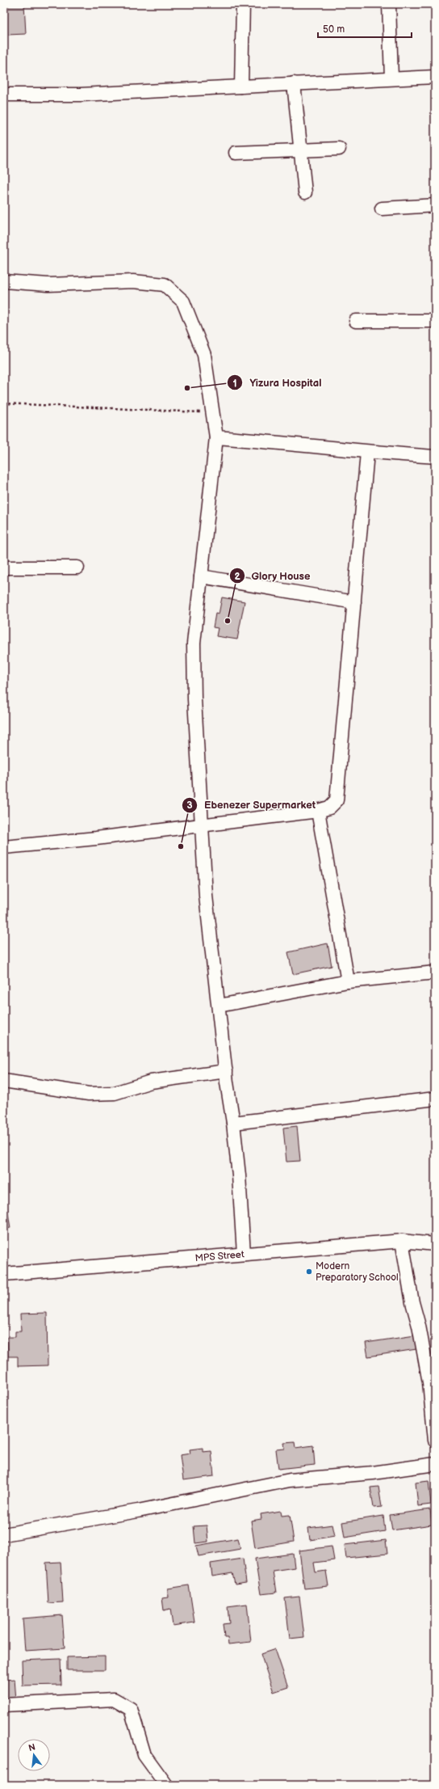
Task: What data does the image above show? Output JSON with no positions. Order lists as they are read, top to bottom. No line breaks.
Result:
{"streets":{"street":["MPS Street"]},"places":["Yizura Hospital","Glory House","Ebenezer Supermarket","Modern Preparatory School"],"scale_bar":"50 m","north":"top"}
